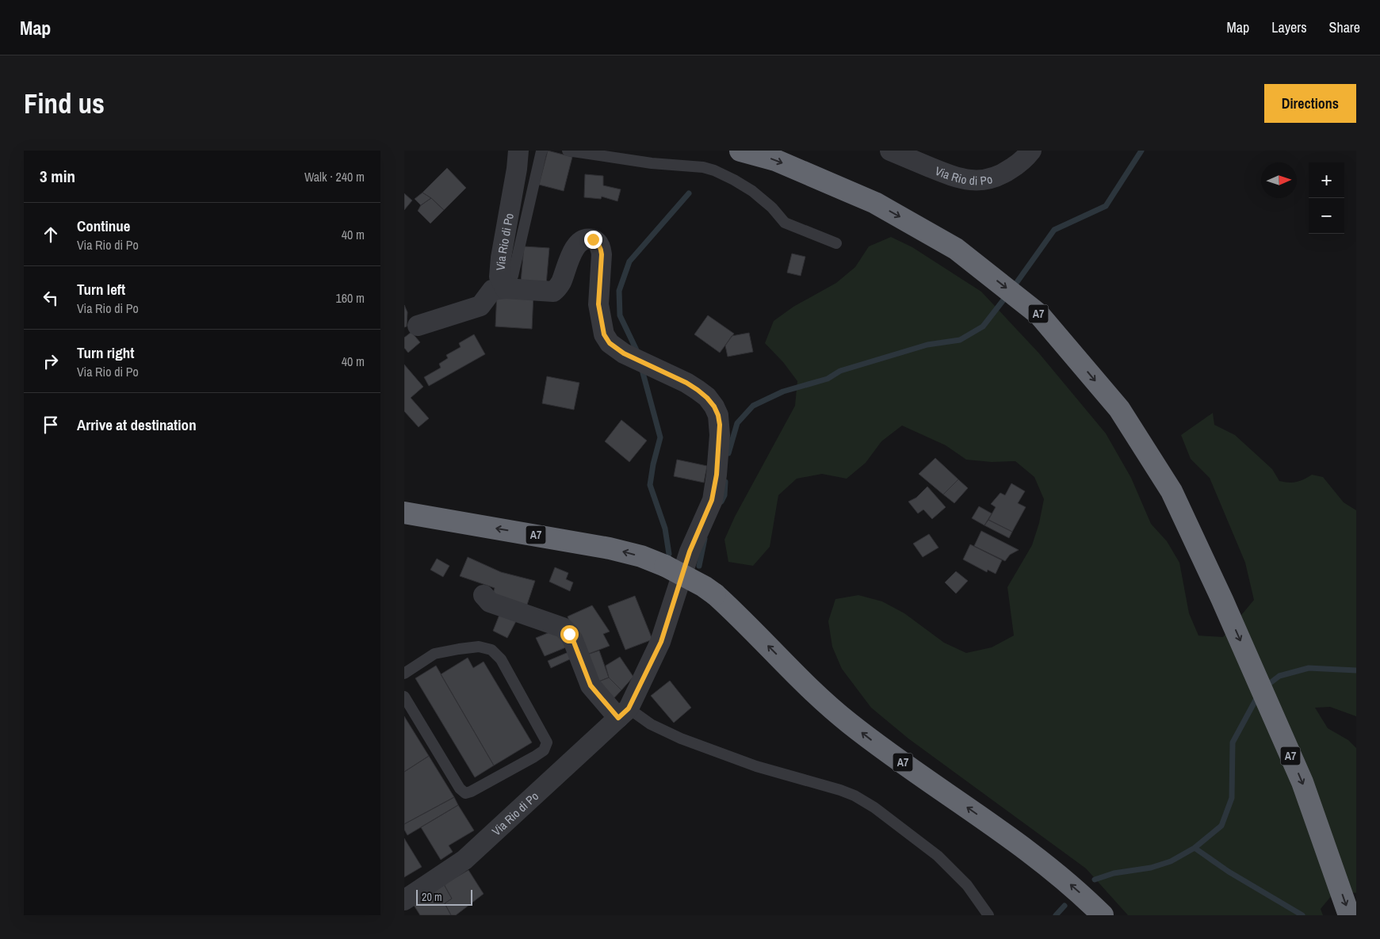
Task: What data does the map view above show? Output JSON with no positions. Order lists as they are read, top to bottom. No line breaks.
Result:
{"streets":{"highway":["A7"],"street":["Via Rio di Po"]},"scale_bar":"20 m","north":"right","page":{"header":"Map","nav":["Map","Layers","Share"],"buttons":"Directions","title":"Find us","heading":["3 min","Walk · 240 m"],"map_buttons":["+","−"],"list":[["Continue","Via Rio di Po","40 m"],["Turn left","Via Rio di Po","160 m"],["Turn right","Via Rio di Po","40 m"],"Arrive at destination"],"scale":"20 m"}}
